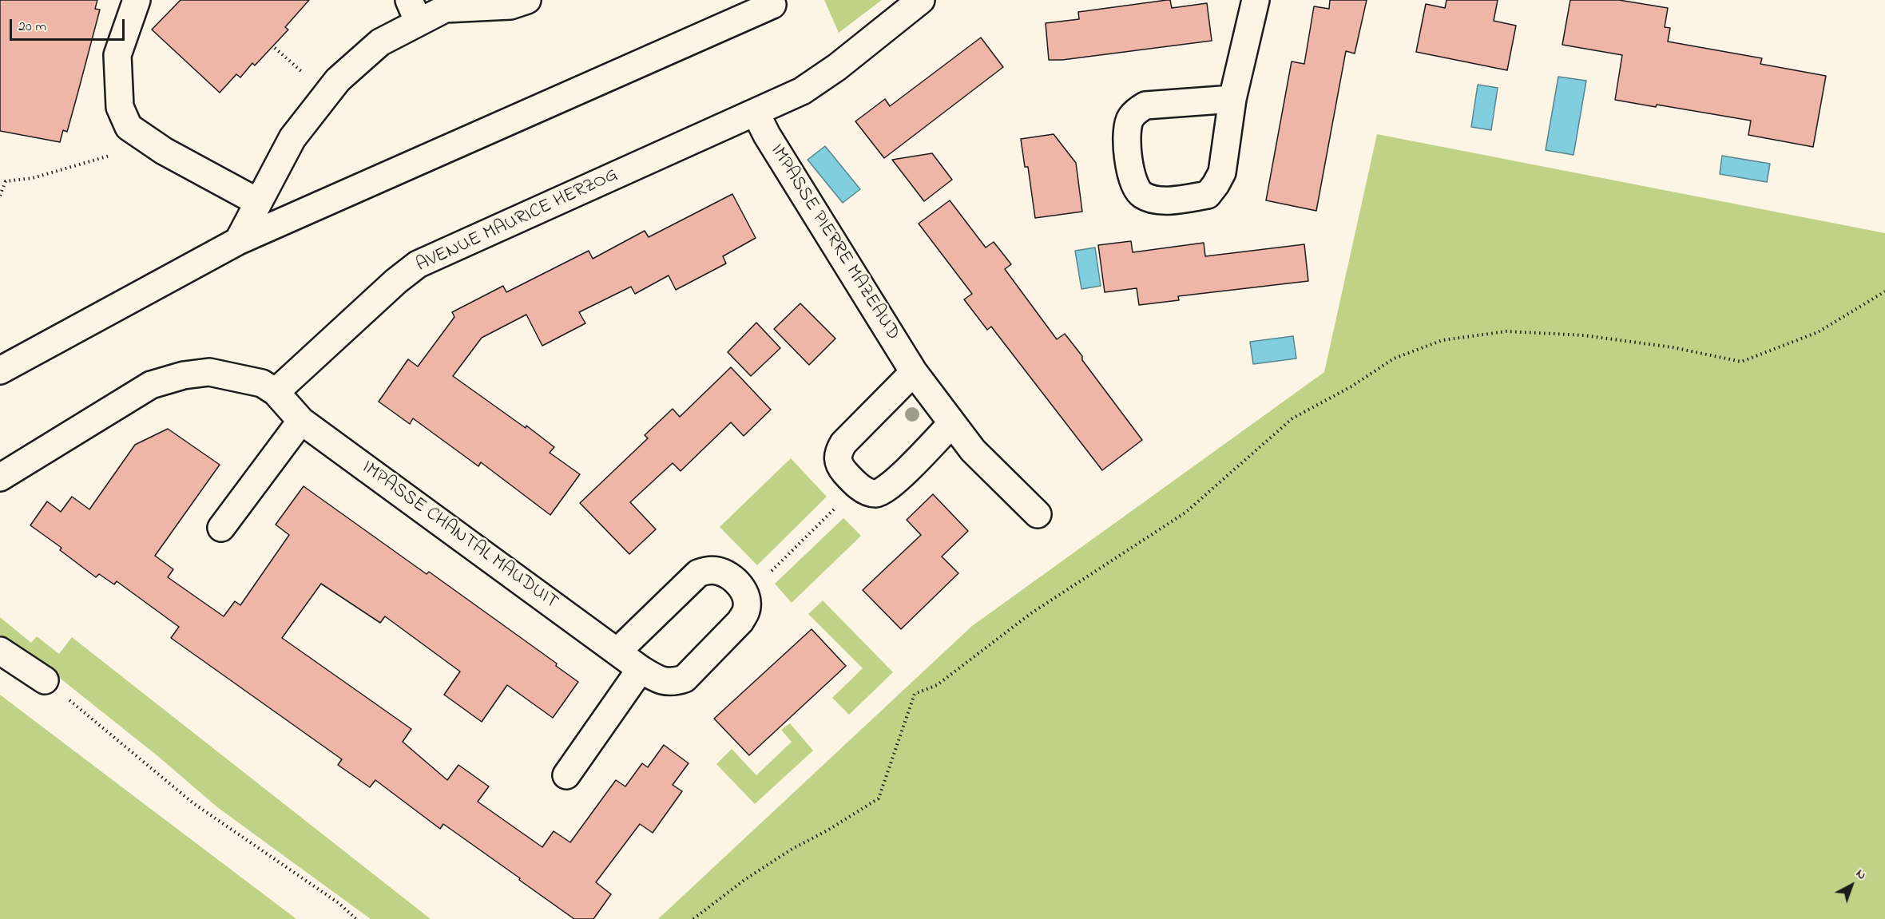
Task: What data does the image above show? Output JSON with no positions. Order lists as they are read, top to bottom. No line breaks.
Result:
{"streets":{"street":["AVENUE MAURICE HERZOG","IMPASSE PIERRE MAZEAUD","IMPASSE CHANTAL MAUDUIT"]},"crossings":[["AVENUE MAURICE HERZOG","IMPASSE PIERRE MAZEAUD"],["AVENUE MAURICE HERZOG","IMPASSE CHANTAL MAUDUIT"]],"scale_bar":"20 m","north":"top right"}
